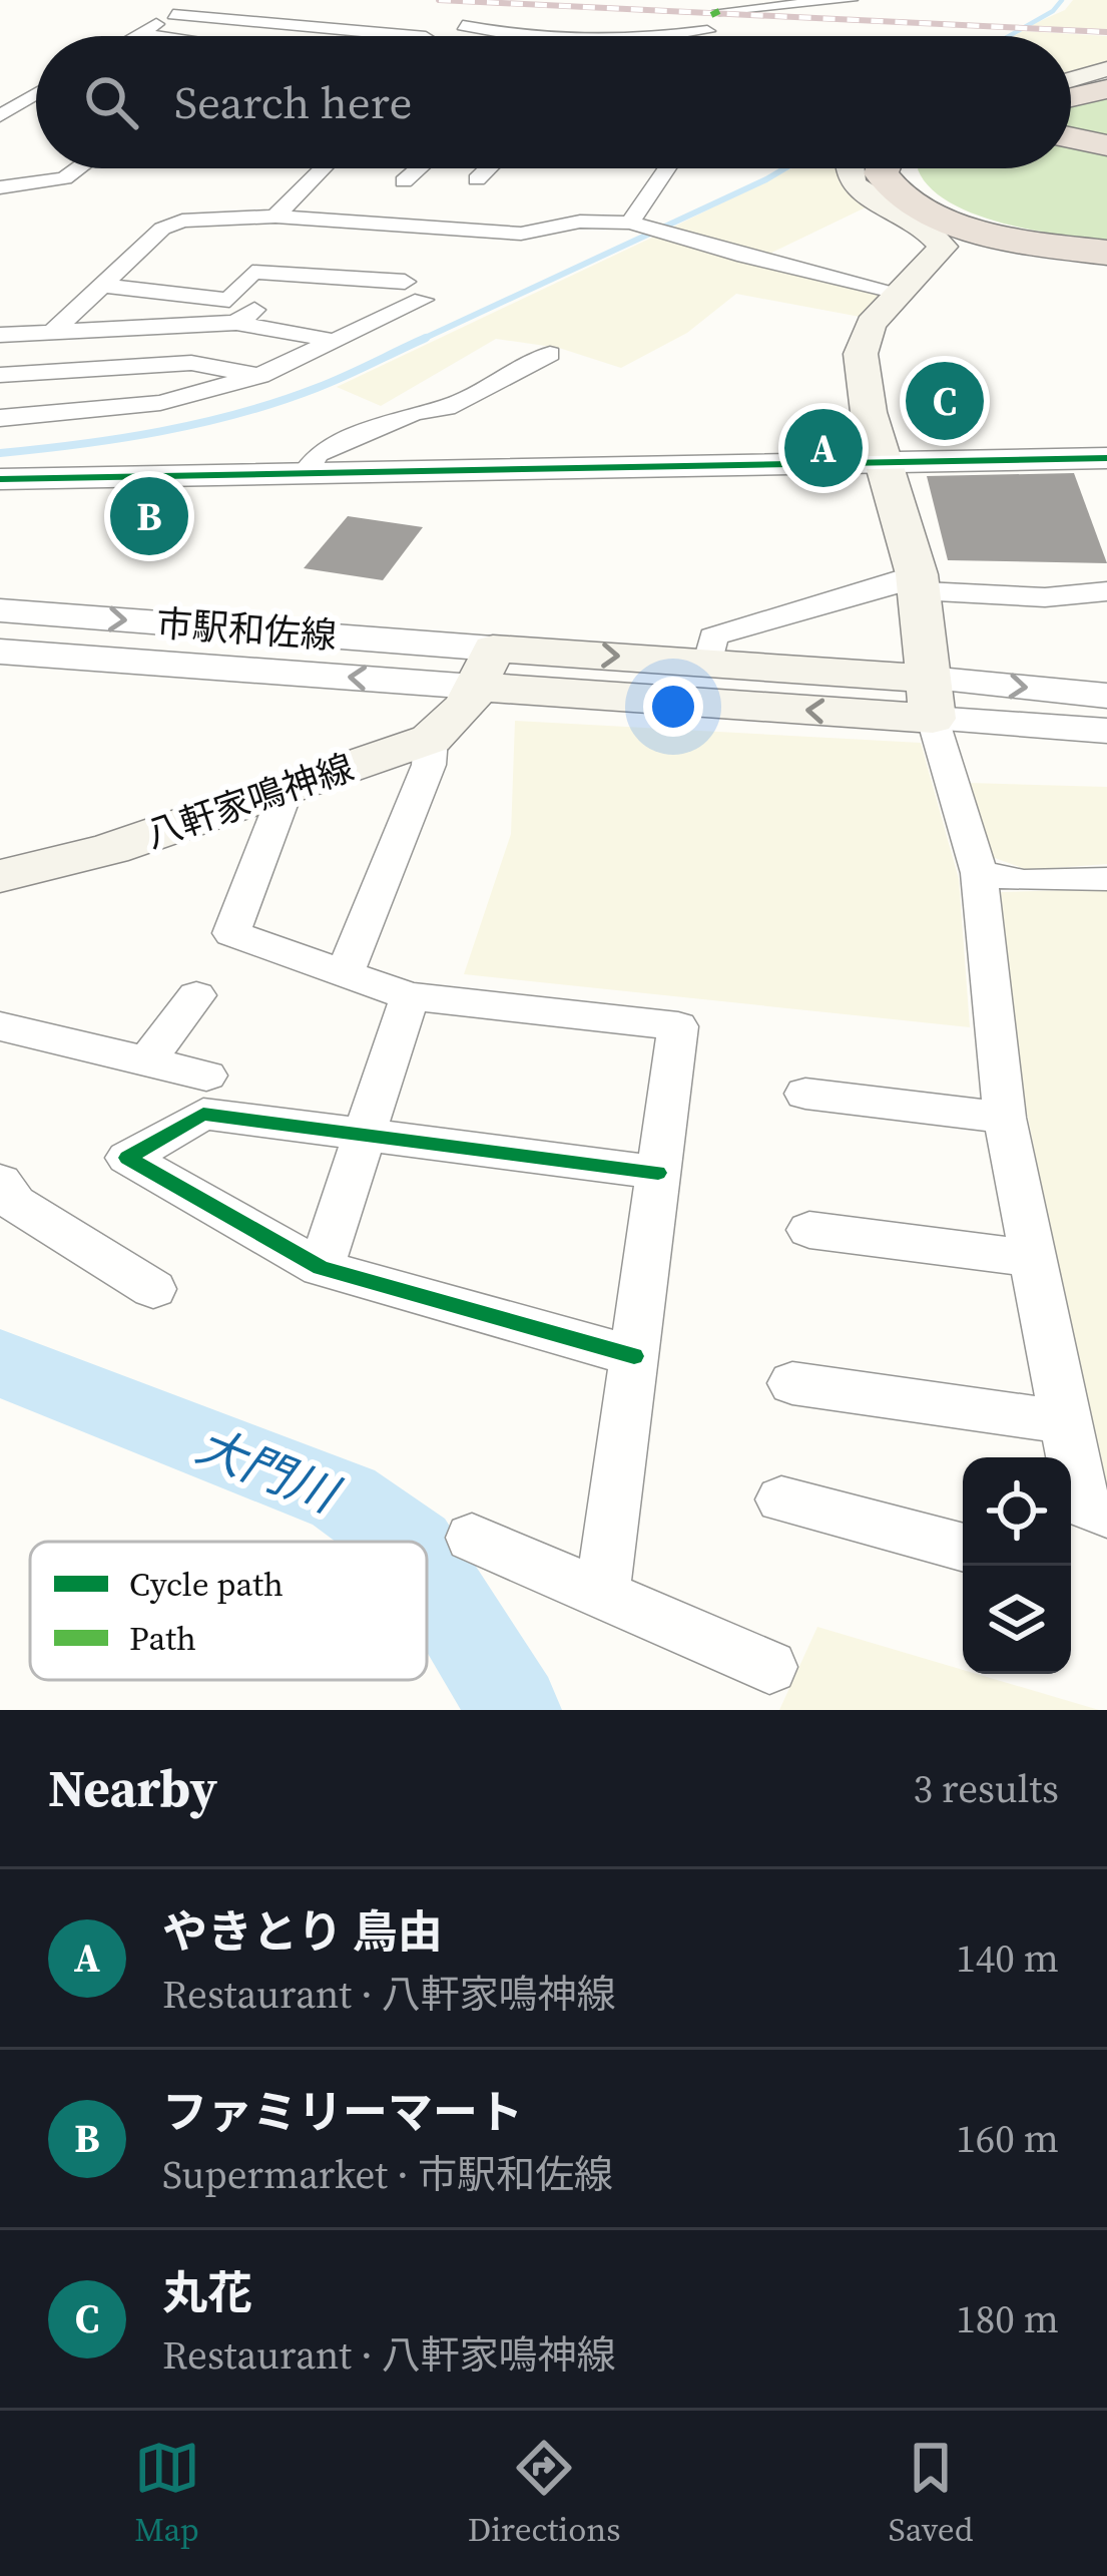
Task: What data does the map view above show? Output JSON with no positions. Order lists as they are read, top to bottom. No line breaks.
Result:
{"streets":{"main road":["八軒家鳴神線"],"street":["市駅和佐線"]},"crossings":[["市駅和佐線","八軒家鳴神線"]],"water":["大門川"],"legend":["Cycle path","Path"],"page":{"search":"Search here","pins":["C","A","B"],"heading":["Nearby","3 results"],"list":[{"mark":"A","name":"やきとり 鳥由","note":"Restaurant · 八軒家鳴神線","value":"140 m"},{"mark":"B","name":"ファミリーマート","note":"Supermarket · 市駅和佐線","value":"160 m"},{"mark":"C","name":"丸花","note":"Restaurant · 八軒家鳴神線","value":"180 m"}],"nav":["Map","Directions","Saved"]}}
